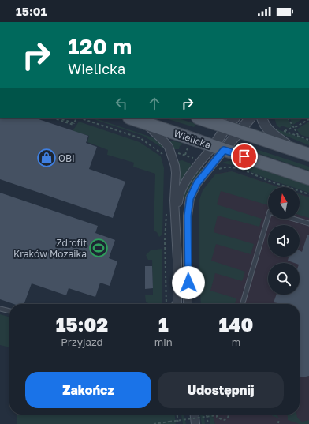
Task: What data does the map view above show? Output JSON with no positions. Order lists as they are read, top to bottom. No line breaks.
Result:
{"streets":{"main road":["Wielicka"]},"places":{"shop":["OBI"],"sports":["Zdrofit Kraków Mozaika"]},"north":"top","page":{"status":"15:01","turn":["120 m","Wielicka"],"eta":["15:02","Przyjazd","1","min","140","m"],"buttons":["Zakończ","Udostępnij"]}}
